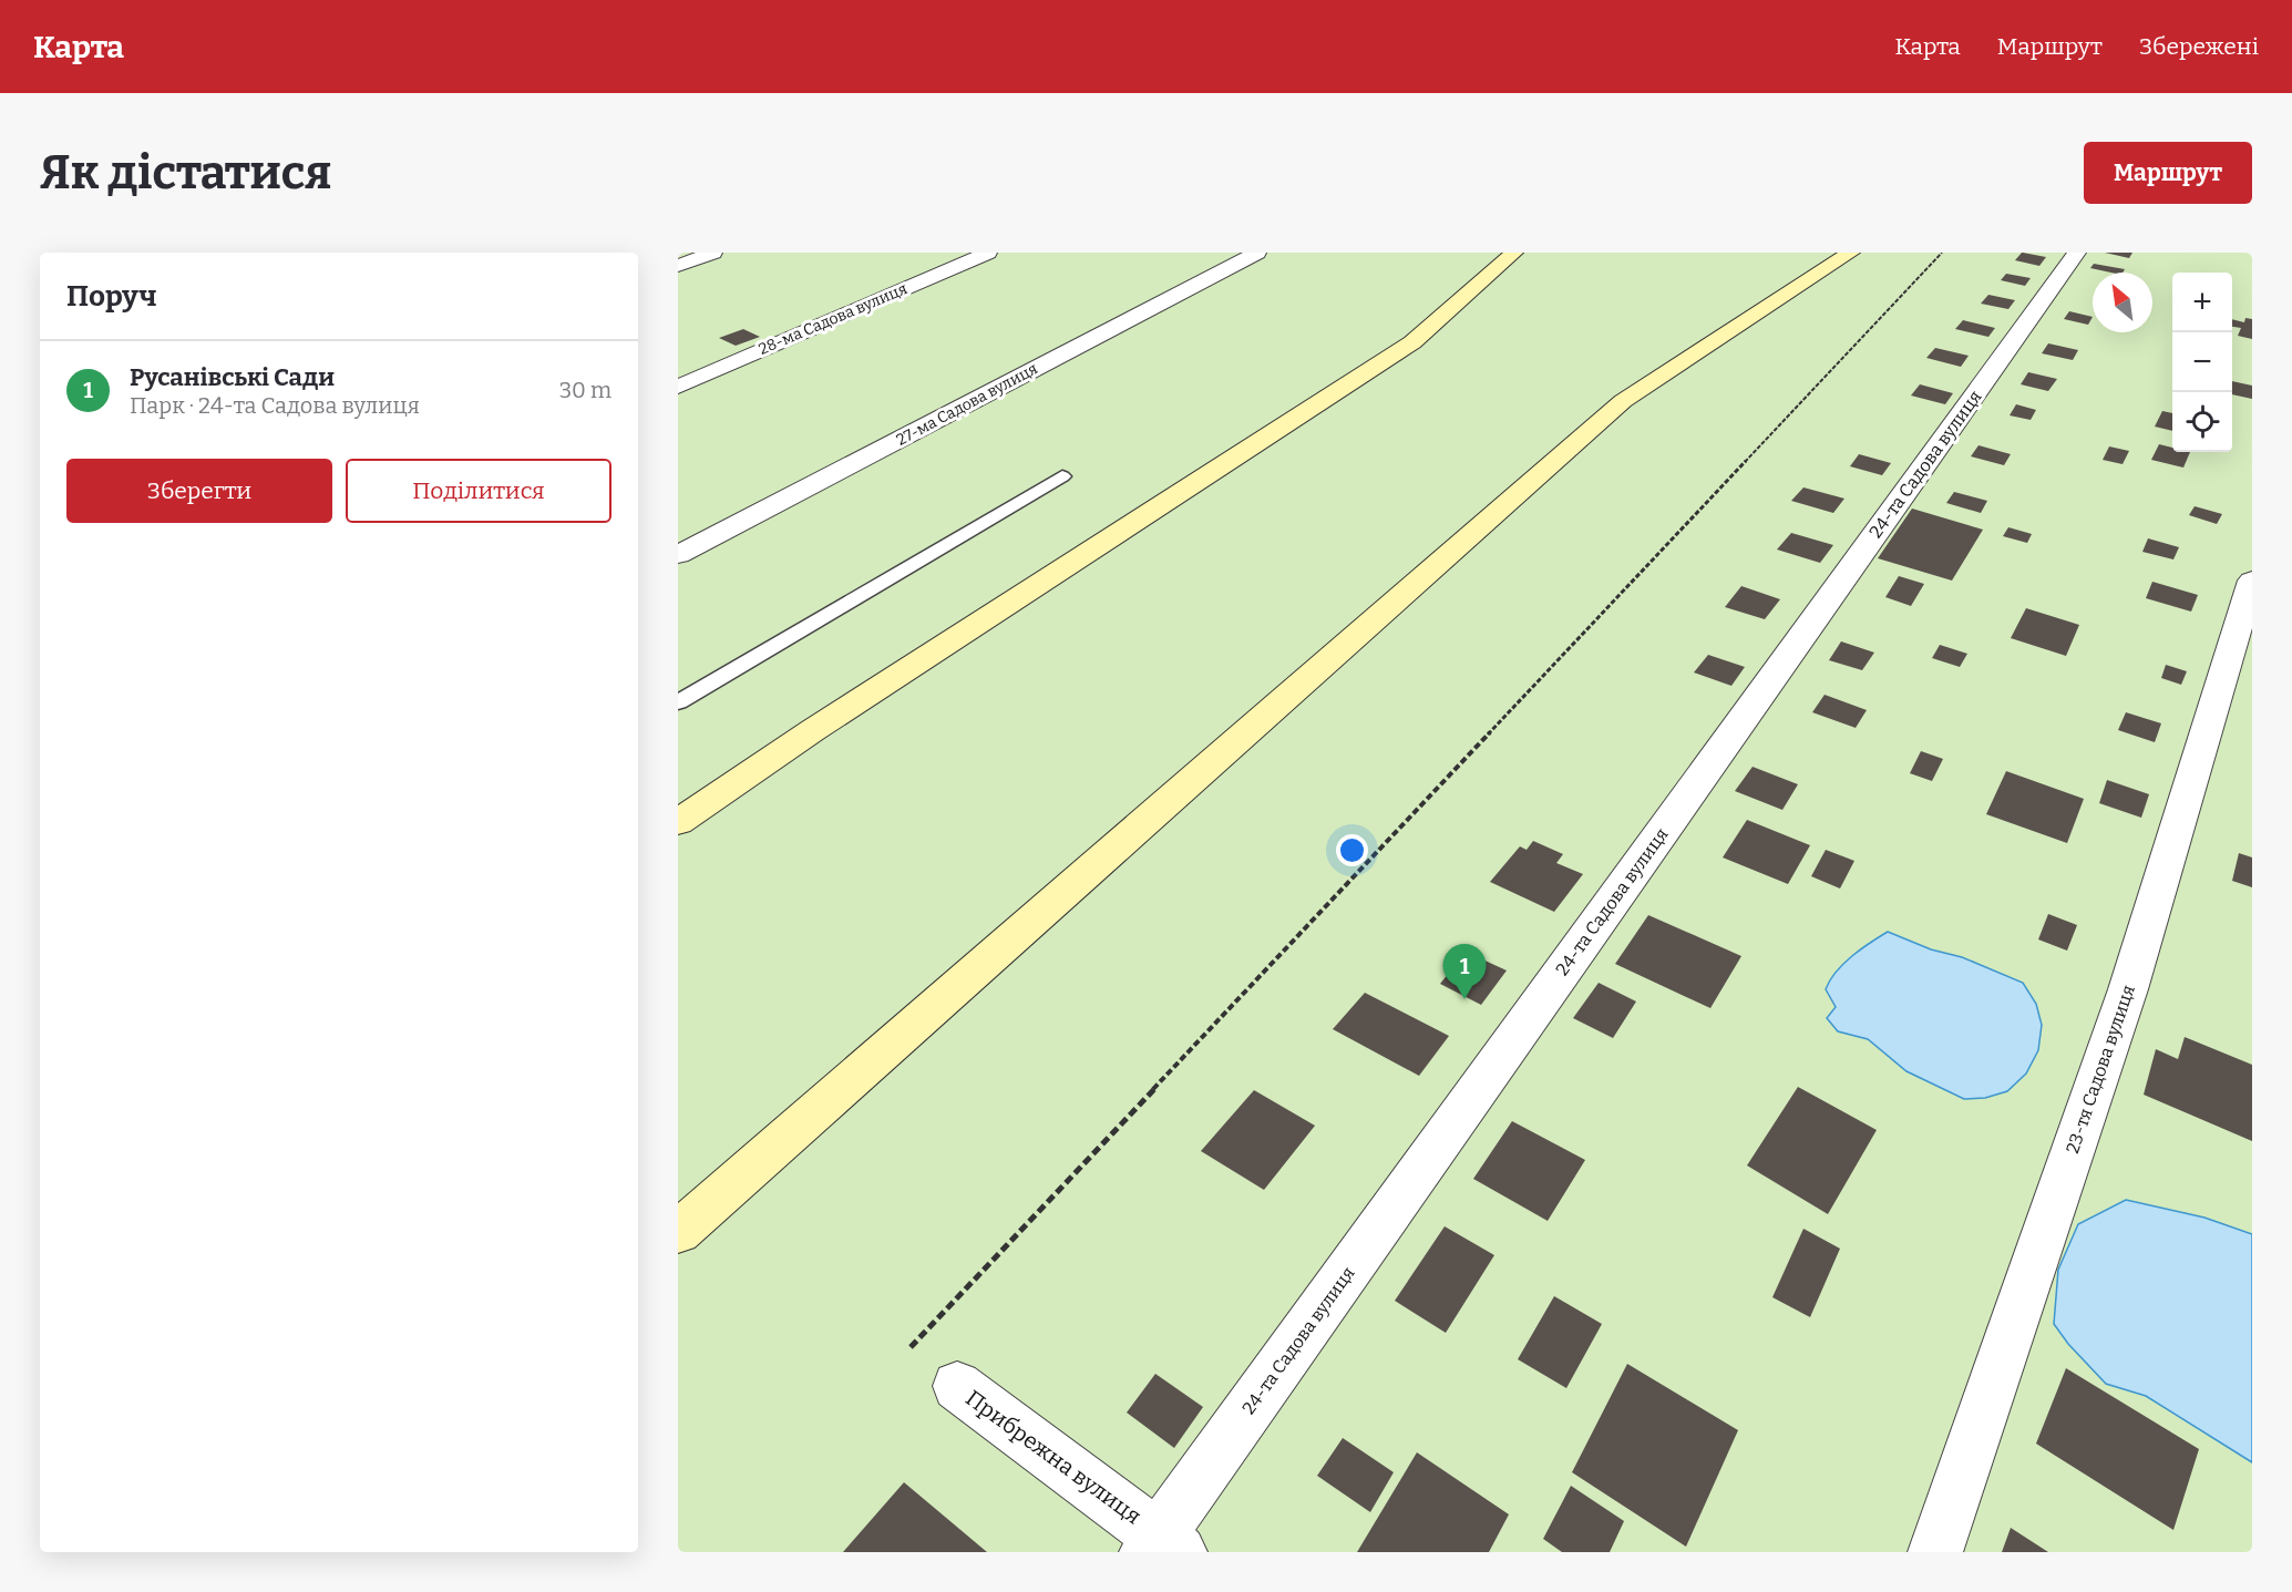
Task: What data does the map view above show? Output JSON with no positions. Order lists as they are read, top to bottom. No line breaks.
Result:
{"streets":{"street":["28-ма Садова вулиця","27-ма Садова вулиця","24-та Садова вулиця","23-тя Садова вулиця","Прибрежна вулиця"]},"crossings":[["24-та Садова вулиця","Прибрежна вулиця"]],"north":"top left","page":{"header":"Карта","nav":["Карта","Маршрут","Збережені"],"buttons":["Маршрут",["Зберегти","Поділитися"]],"title":"Як дістатися","heading":"Поруч","map_buttons":["+","−"],"list":[{"mark":"1","name":"Русанівські Сади","note":"Парк · 24-та Садова вулиця","value":"30 m"}],"pins":"1"}}
